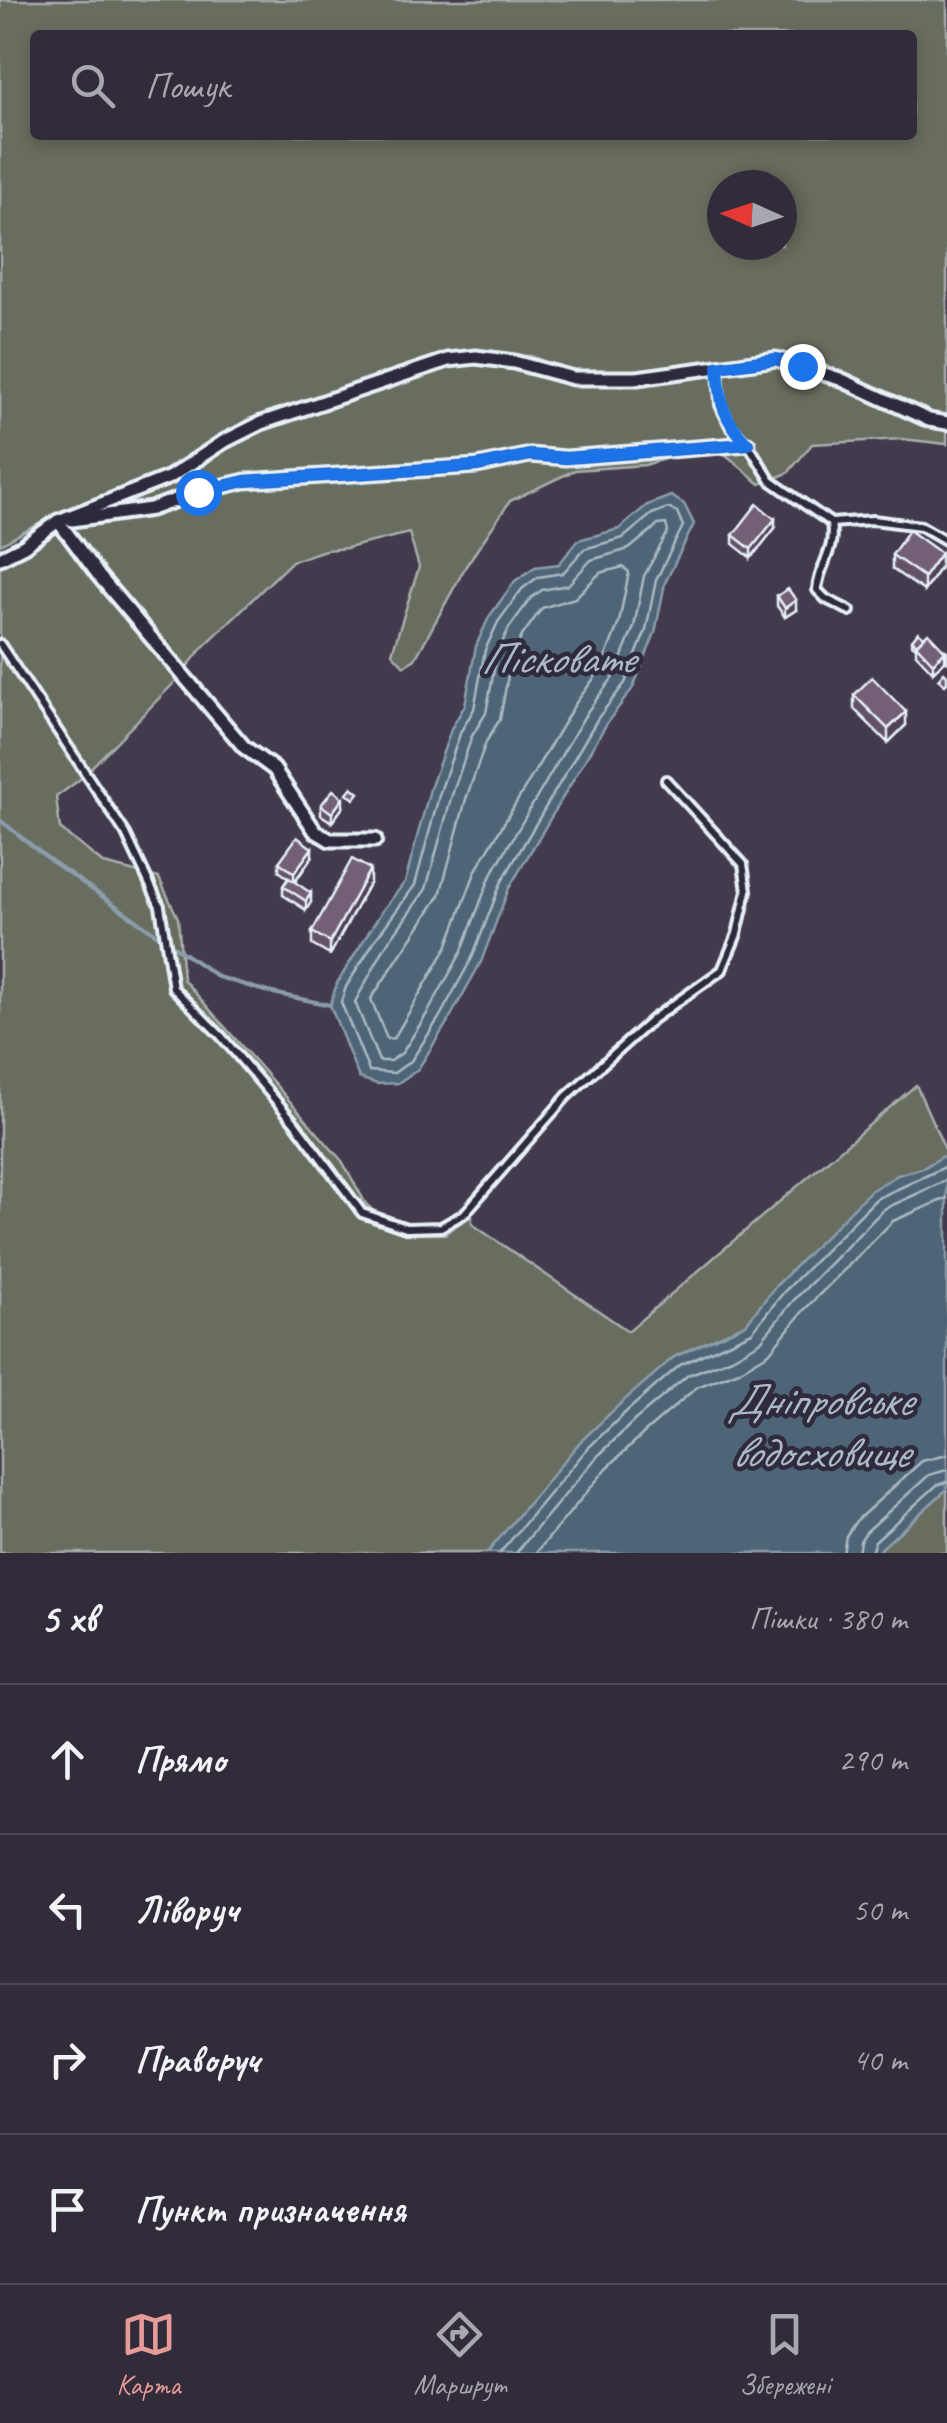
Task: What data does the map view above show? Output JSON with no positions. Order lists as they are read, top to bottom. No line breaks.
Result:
{"water":["Пісковате","Дніпровське водосховище"],"north":"left","page":{"search":"Пошук","heading":["5 хв","Пішки · 380 m"],"list":[["Прямо","290 m"],["Ліворуч","50 m"],["Праворуч","40 m"],"Пункт призначення"],"nav":["Карта","Маршрут","Збережені"]}}
